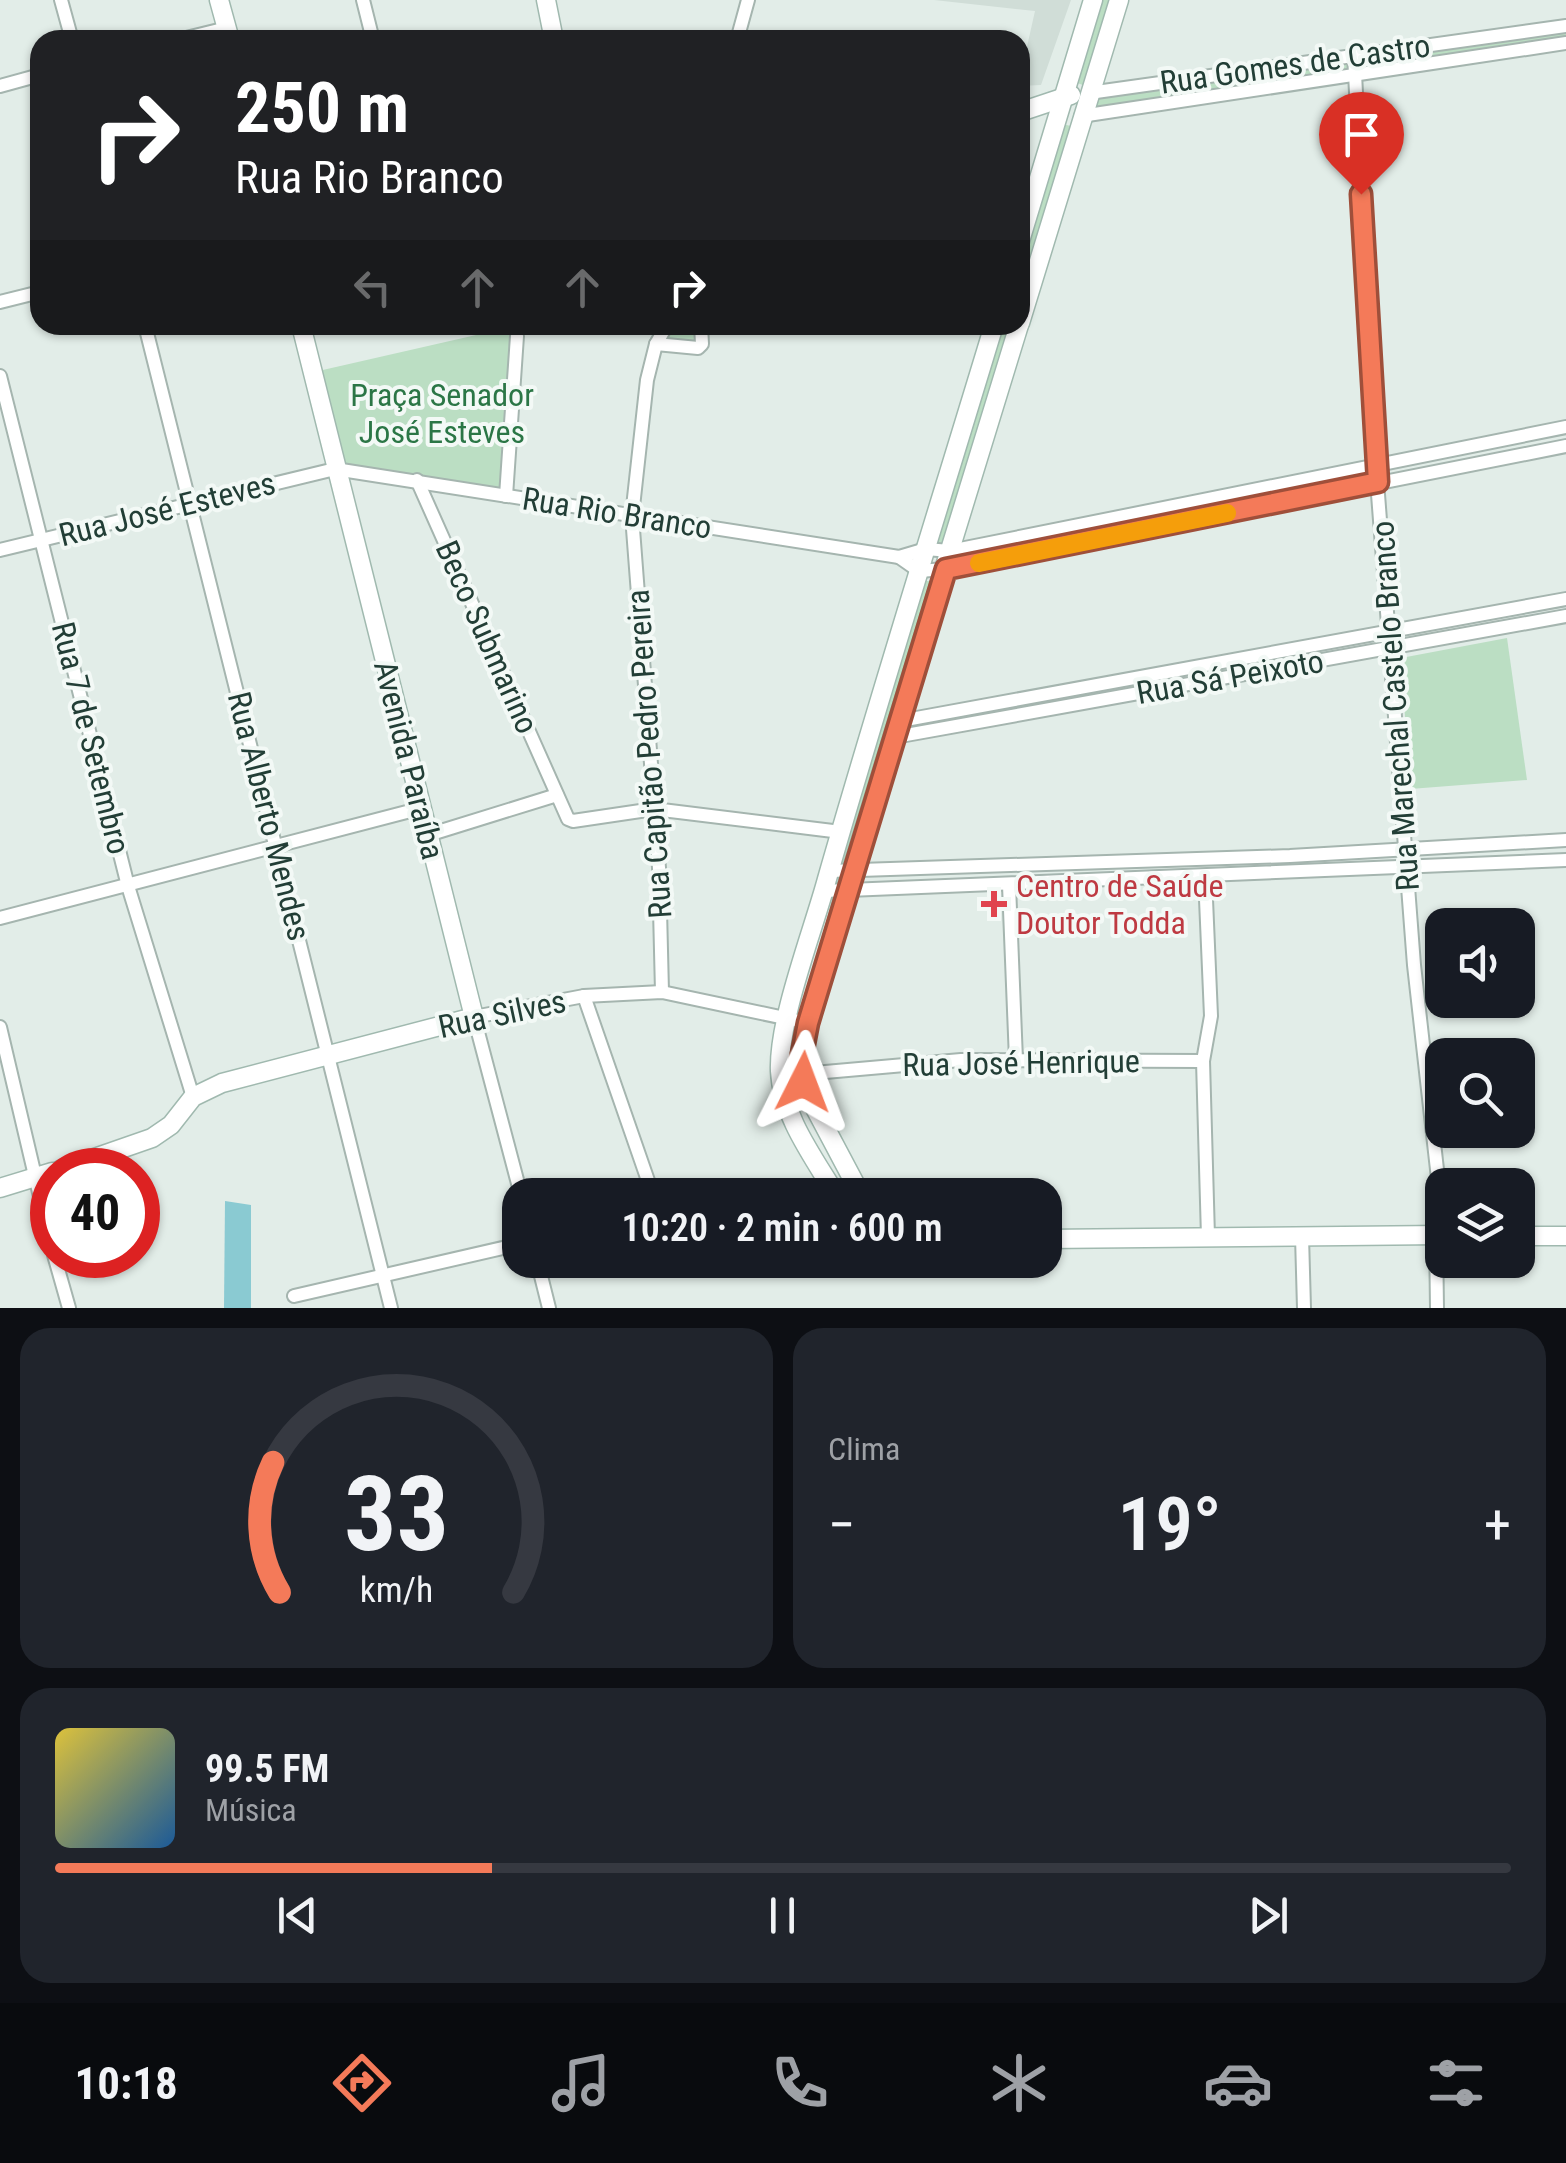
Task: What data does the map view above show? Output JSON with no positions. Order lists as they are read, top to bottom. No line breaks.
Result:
{"streets":{"street":["Rua Gomes de Castro","Rua José Esteves","Rua Rio Branco","Beco Submarino","Rua Sá Peixoto","Rua Marechal Castelo Branco","Rua 7 de Setembro","Rua Capitão Pedro Pereira","Avenida Paraíba","Rua Alberto Mendes","Rua Silves","Rua José Henrique"]},"crossings":[["Rua Gomes de Castro","Rua Marechal Castelo Branco"],["Rua José Esteves","Rua Rio Branco"],["Rua José Esteves","Rua 7 de Setembro"],["Rua José Esteves","Avenida Paraíba"],["Rua José Esteves","Rua Alberto Mendes"],["Rua Rio Branco","Beco Submarino"],["Rua Rio Branco","Rua Marechal Castelo Branco"],["Rua Rio Branco","Rua Capitão Pedro Pereira"],["Rua Rio Branco","Avenida Paraíba"],["Rua Sá Peixoto","Rua Marechal Castelo Branco"],["Rua 7 de Setembro","Rua Silves"],["Rua Capitão Pedro Pereira","Rua Silves"],["Avenida Paraíba","Rua Silves"],["Rua Alberto Mendes","Rua Silves"]],"parks":["Praça Senador José Esteves"],"places":{"health":["Centro de Saúde Doutor Todda"]},"page":{"turn":["250 m","Rua Rio Branco"],"limit":"40","trip":"10:20 · 2 min · 600 m","tile":"Clima","heat":["−","19°","+"],"song":["99.5 FM","Música"],"tabs":"10:18","gauge":["33","km/h"]}}
